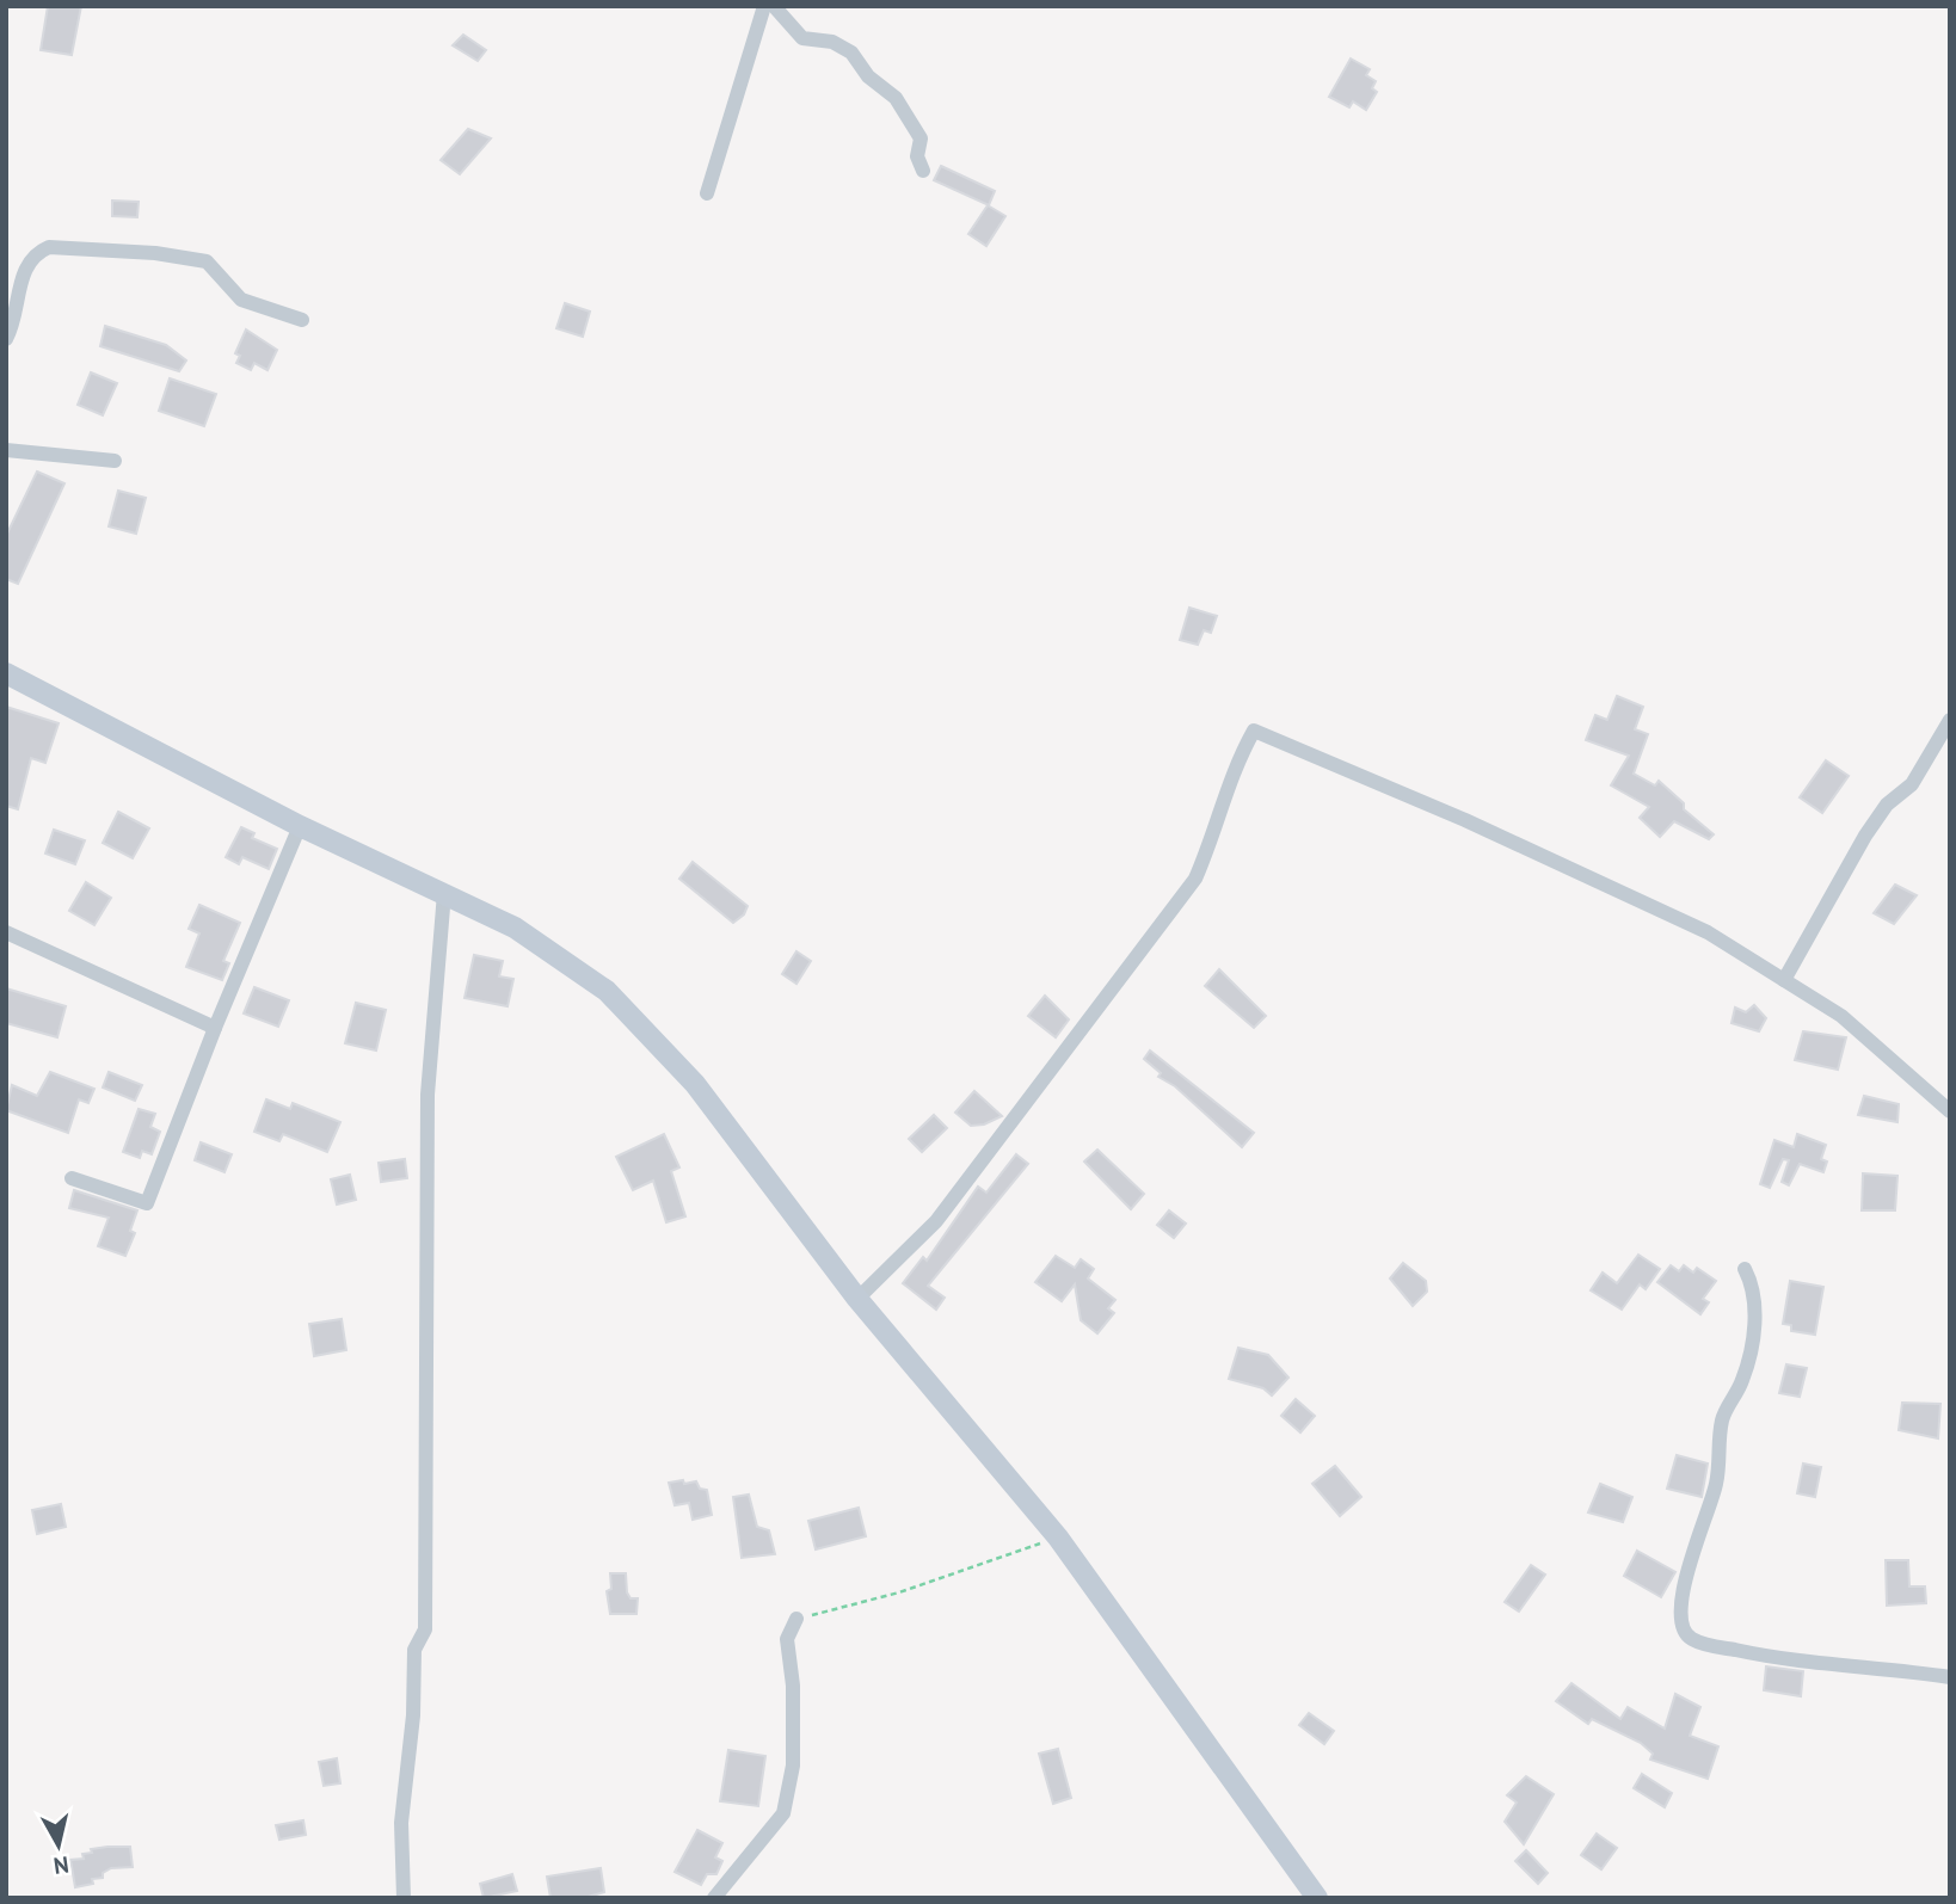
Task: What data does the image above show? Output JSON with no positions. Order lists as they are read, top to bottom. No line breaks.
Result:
{"north":"bottom"}
